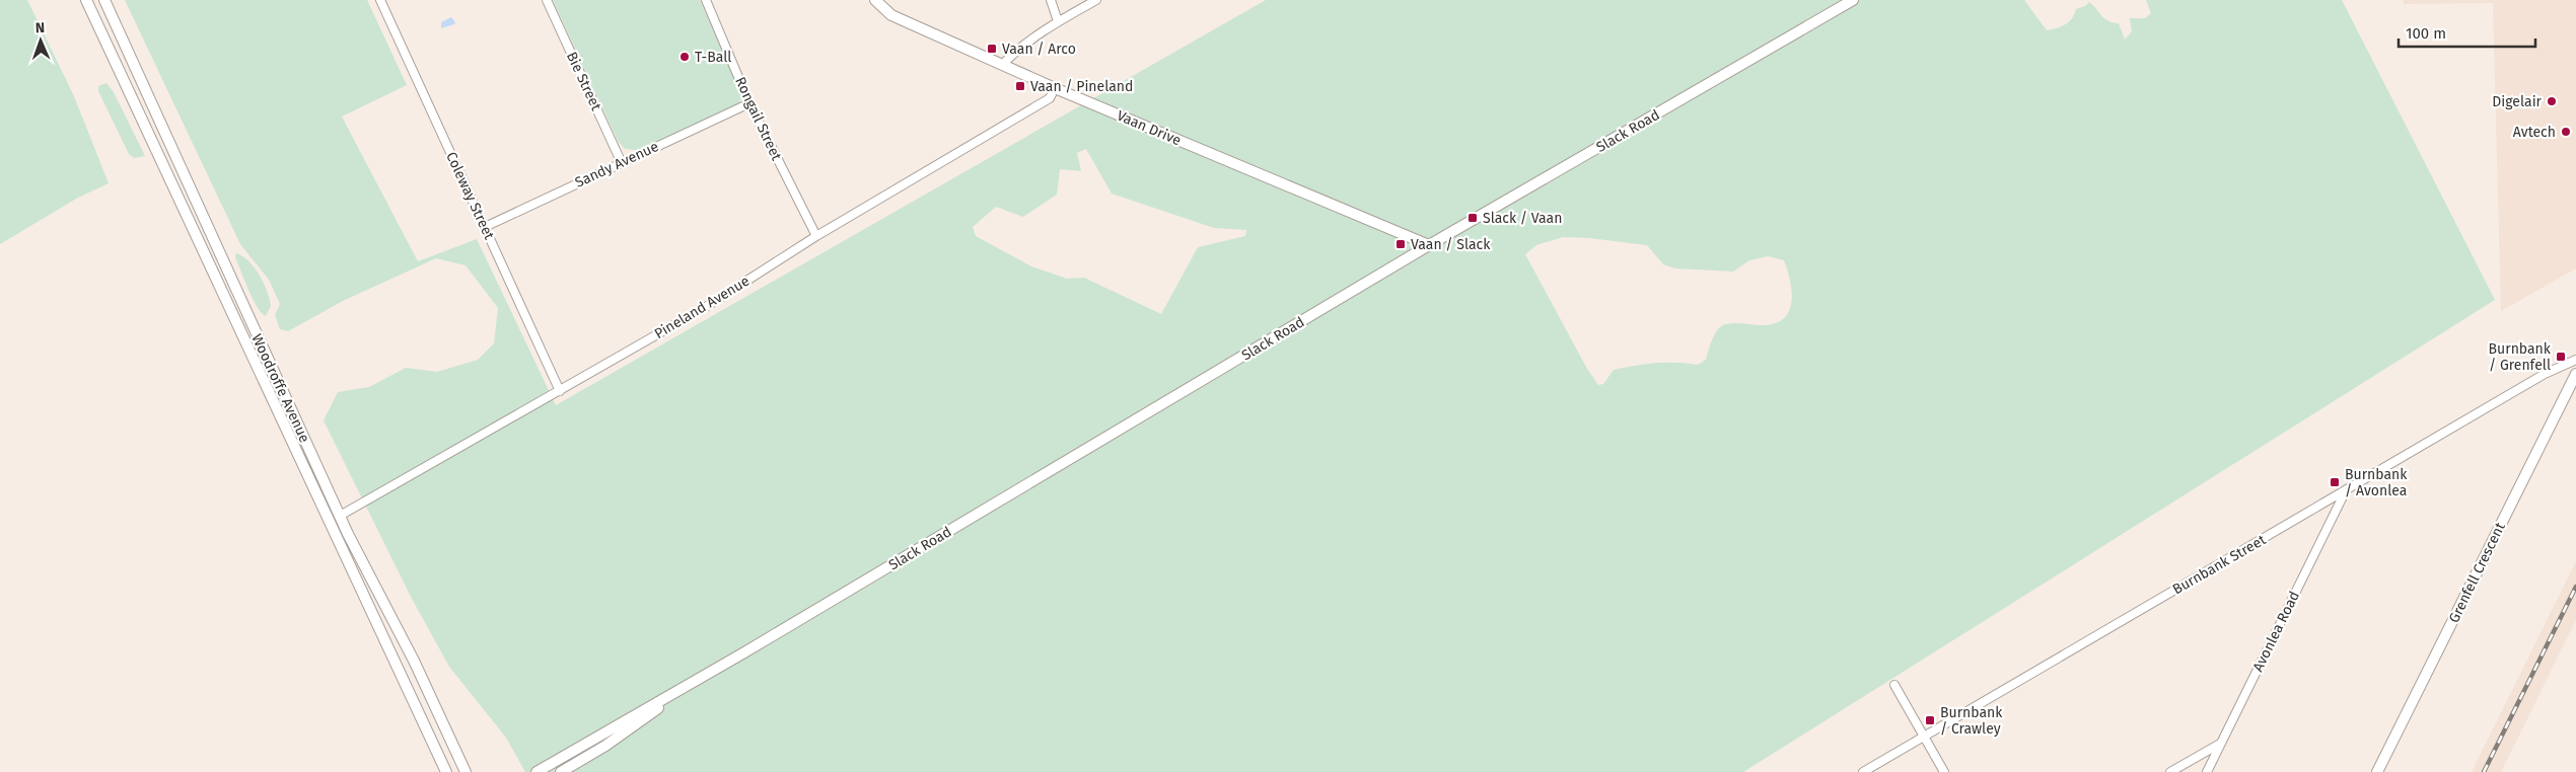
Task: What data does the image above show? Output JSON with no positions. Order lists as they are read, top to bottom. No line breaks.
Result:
{"streets":{"street":["Bie Street","Rongail Street","Vaan Drive","Slack Road","Sandy Avenue","Coleway Street","Pineland Avenue","Woodroffe Avenue","Burnbank Street","Grenfell Crescent","Avonlea Road"]},"crossings":[["Bie Street","Sandy Avenue"],["Rongail Street","Sandy Avenue"],["Rongail Street","Pineland Avenue"],["Vaan Drive","Slack Road"],["Vaan Drive","Pineland Avenue"],["Sandy Avenue","Coleway Street"],["Coleway Street","Pineland Avenue"],["Pineland Avenue","Woodroffe Avenue"],["Burnbank Street","Avonlea Road"]],"places":{"transit":["Vaan / Arco","Vaan / Pineland","Slack / Vaan","Vaan / Slack","Burnbank / Grenfell","Burnbank / Avonlea","Burnbank / Crawley"],"other":["T-Ball","Digelair","Avtech"]},"scale_bar":"100 m","north":"top"}
